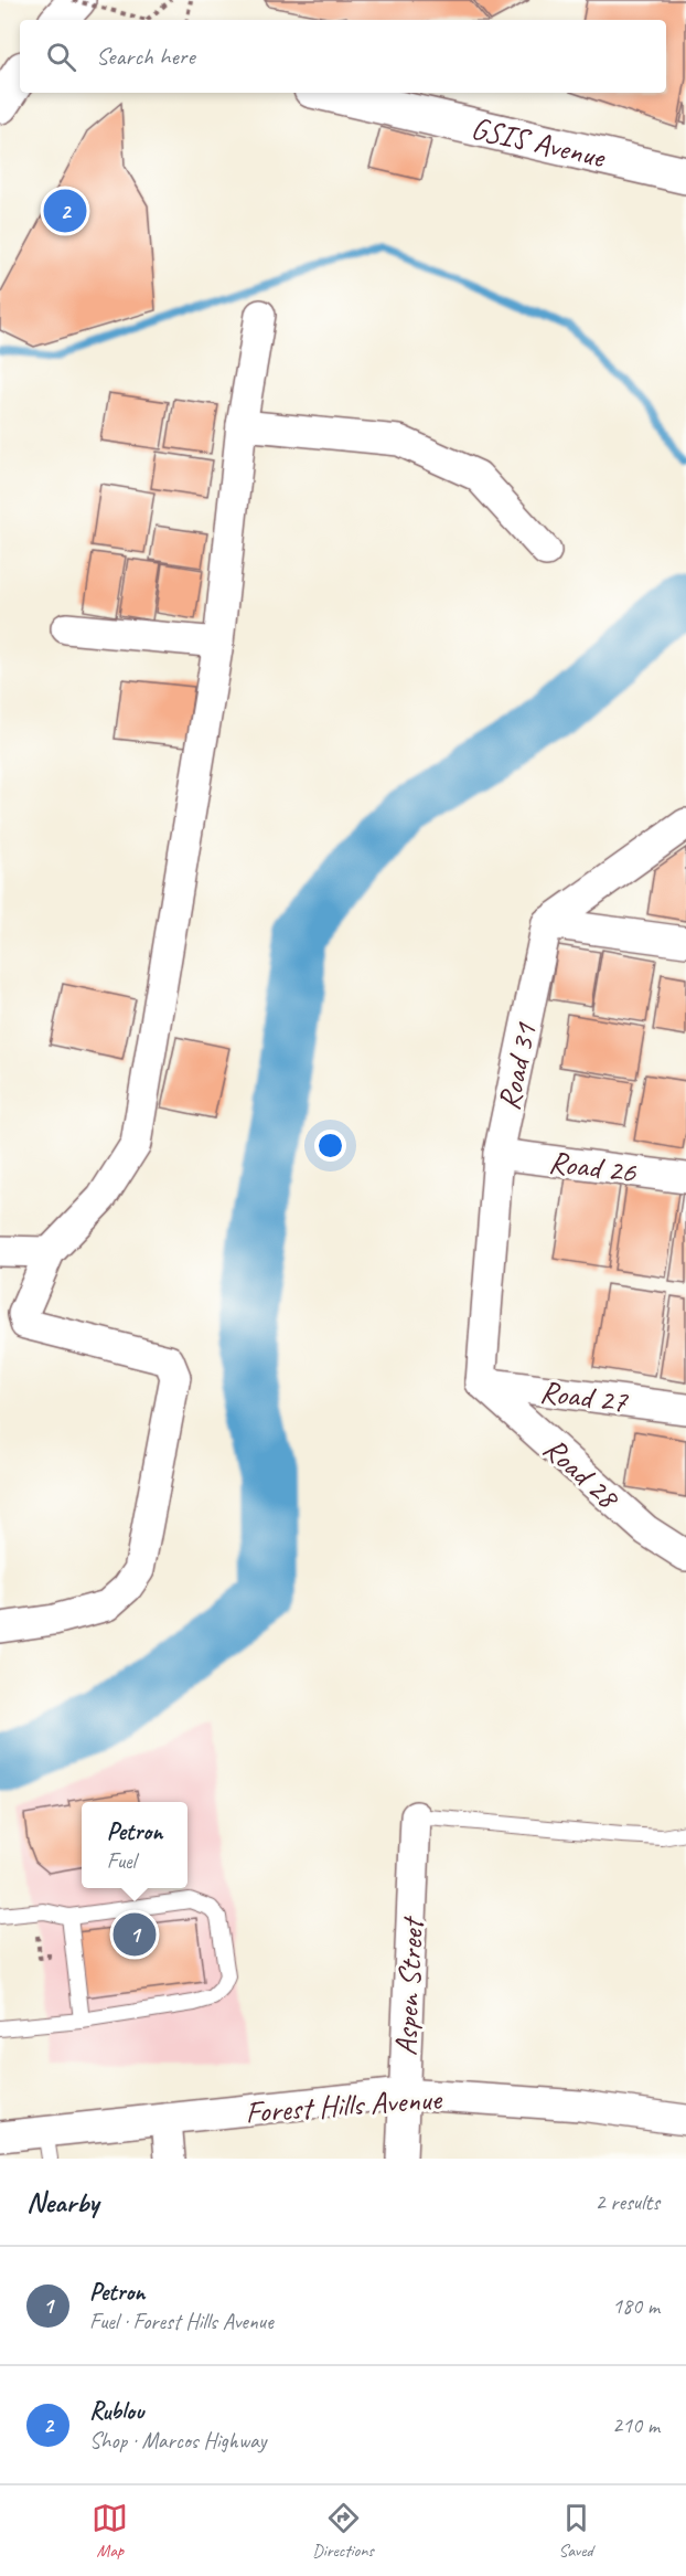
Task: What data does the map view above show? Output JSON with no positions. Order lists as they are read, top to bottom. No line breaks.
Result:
{"streets":{"street":["GSIS Avenue","Road 31","Road 26","Road 27","Road 28","Aspen Street","Forest Hills Avenue"]},"crossings":[["Road 31","Road 26"],["Road 31","Road 27"],["Road 31","Road 28"],["Road 27","Road 28"],["Aspen Street","Forest Hills Avenue"]],"page":{"search":"Search here","pins":["2","1"],"popup":["Petron","Fuel"],"heading":["Nearby","2 results"],"list":[{"mark":"1","name":"Petron","note":"Fuel · Forest Hills Avenue","value":"180 m"},{"mark":"2","name":"Rublou","note":"Shop · Marcos Highway","value":"210 m"}],"nav":["Map","Directions","Saved"]}}
